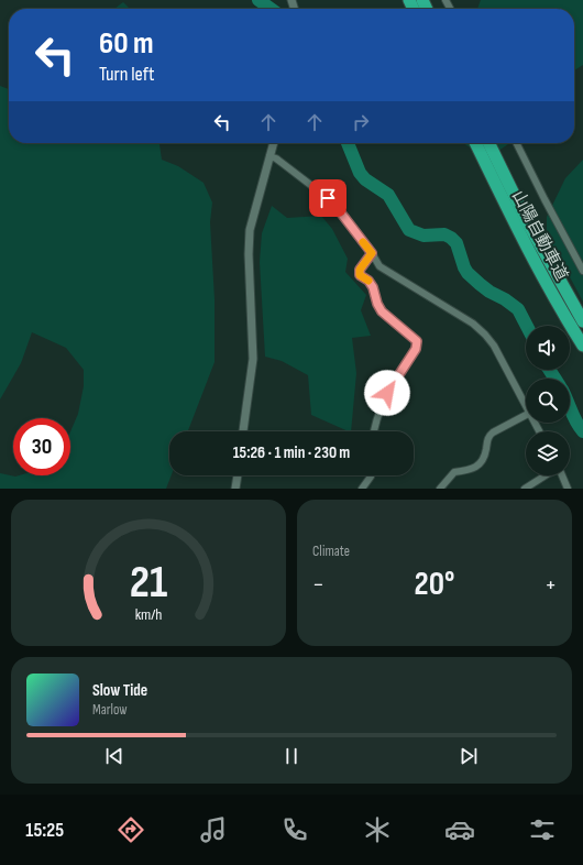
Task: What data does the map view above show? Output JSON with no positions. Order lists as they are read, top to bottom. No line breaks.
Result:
{"streets":{"highway":["山陽自動車道"]},"page":{"turn":["60 m","Turn left"],"limit":"30","trip":"15:26 · 1 min · 230 m","tile":"Climate","heat":["−","20°","+"],"song":["Slow Tide","Marlow"],"tabs":"15:25","gauge":["21","km/h"]}}
